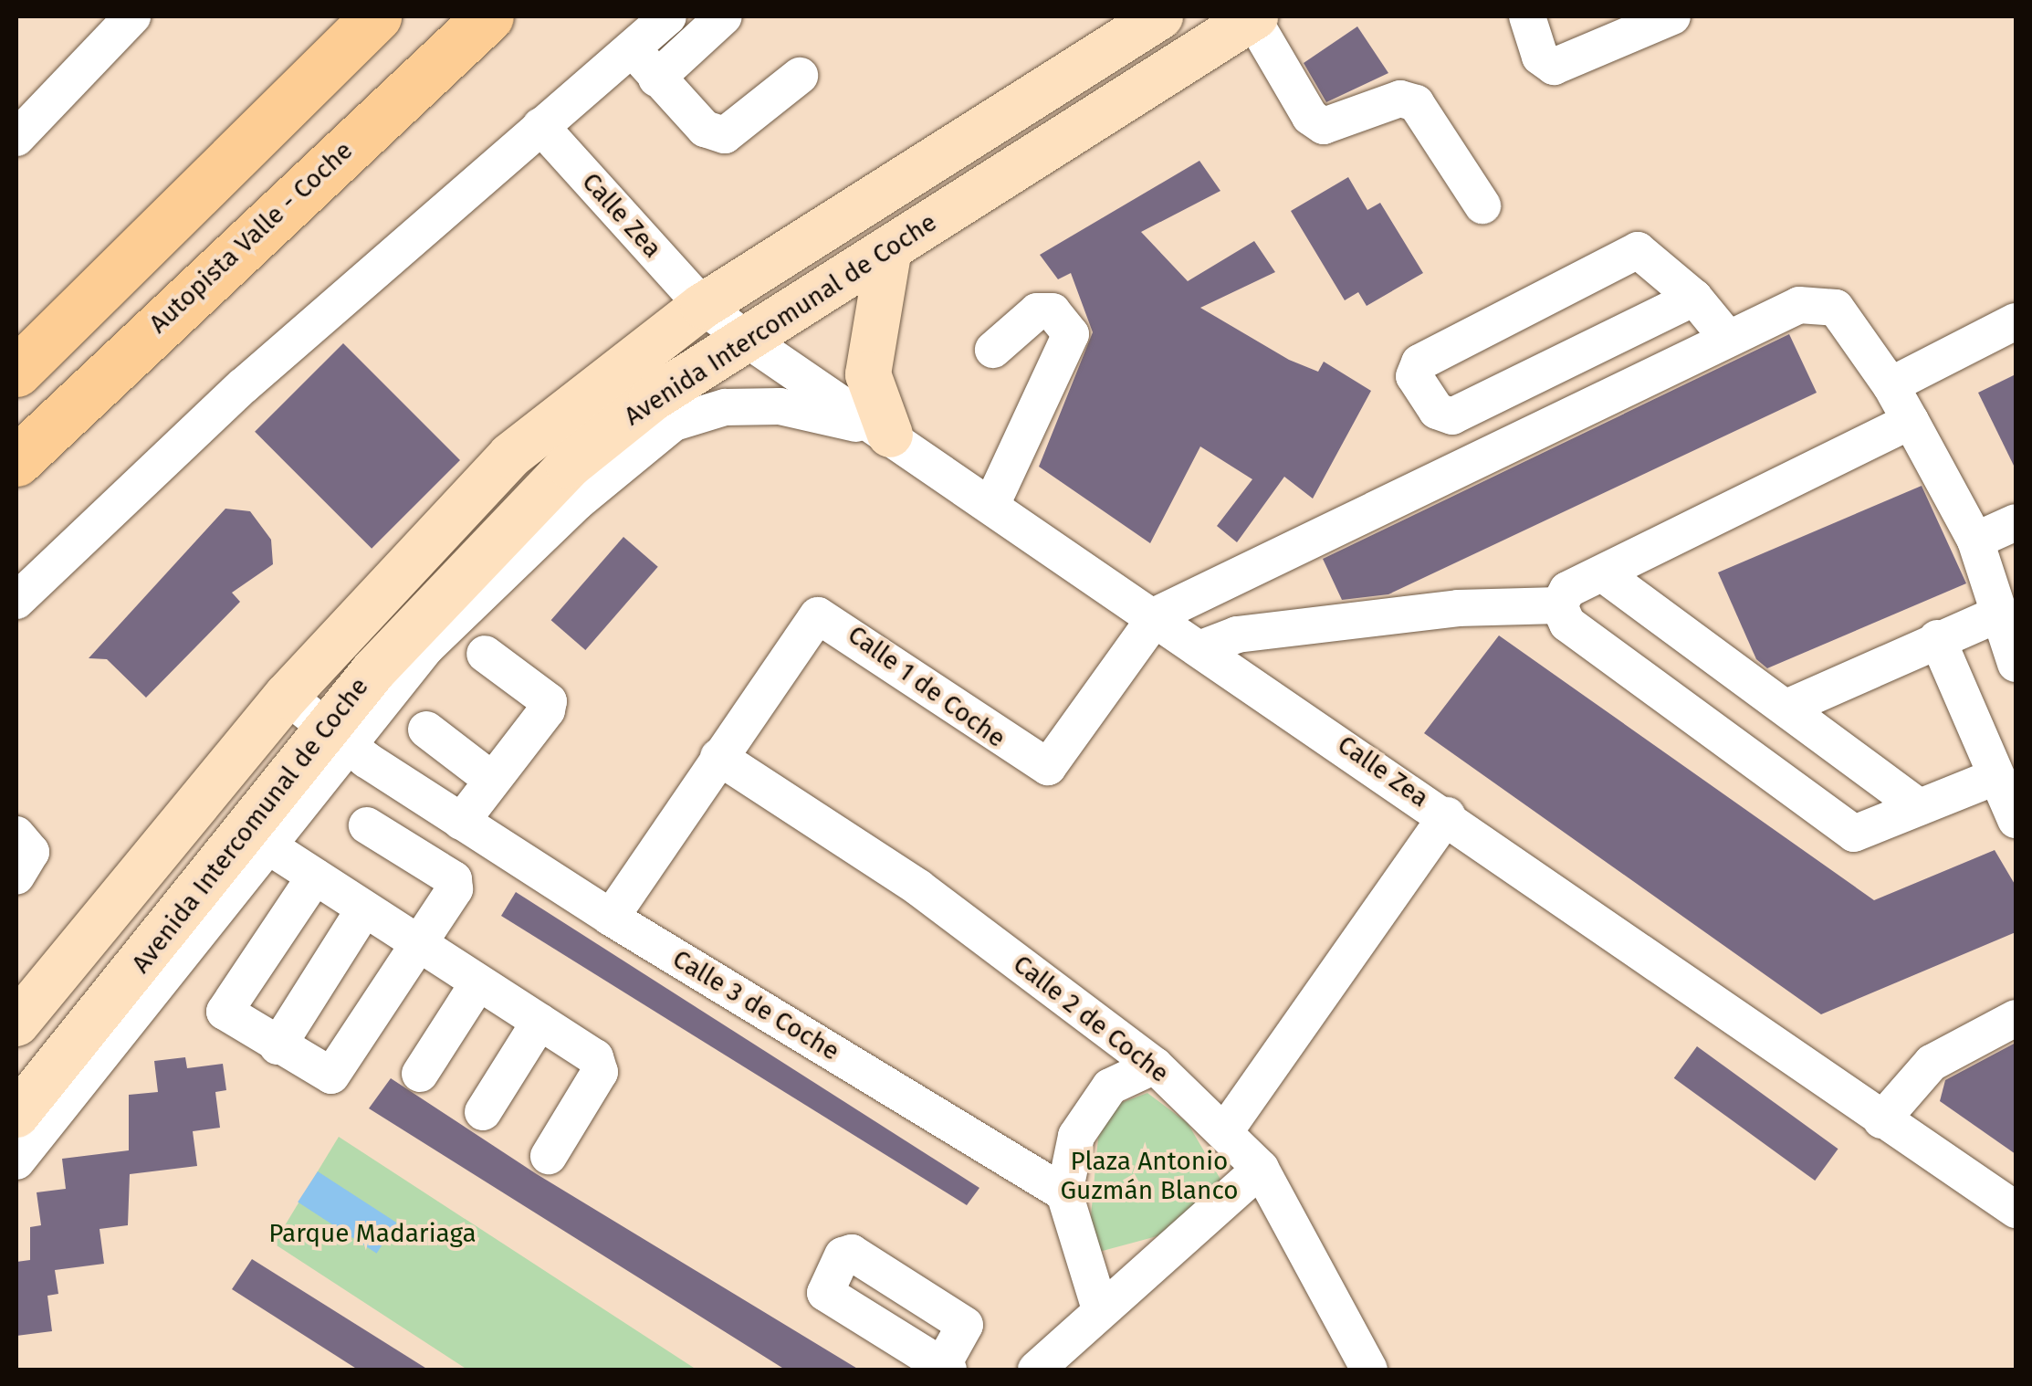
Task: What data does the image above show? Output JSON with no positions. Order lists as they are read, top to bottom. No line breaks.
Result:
{"streets":{"highway":["Autopista Valle - Coche"],"main road":["Avenida Intercomunal de Coche"],"street":["Calle Zea","Calle 1 de Coche","Calle 3 de Coche","Calle 2 de Coche"]},"crossings":[["Calle Zea","Avenida Intercomunal de Coche"],["Calle Zea","Calle 1 de Coche"],["Avenida Intercomunal de Coche","Calle 3 de Coche"],["Calle 1 de Coche","Calle 3 de Coche"],["Calle 1 de Coche","Calle 2 de Coche"]],"parks":["Plaza Antonio Guzmán Blanco","Parque Madariaga"]}
